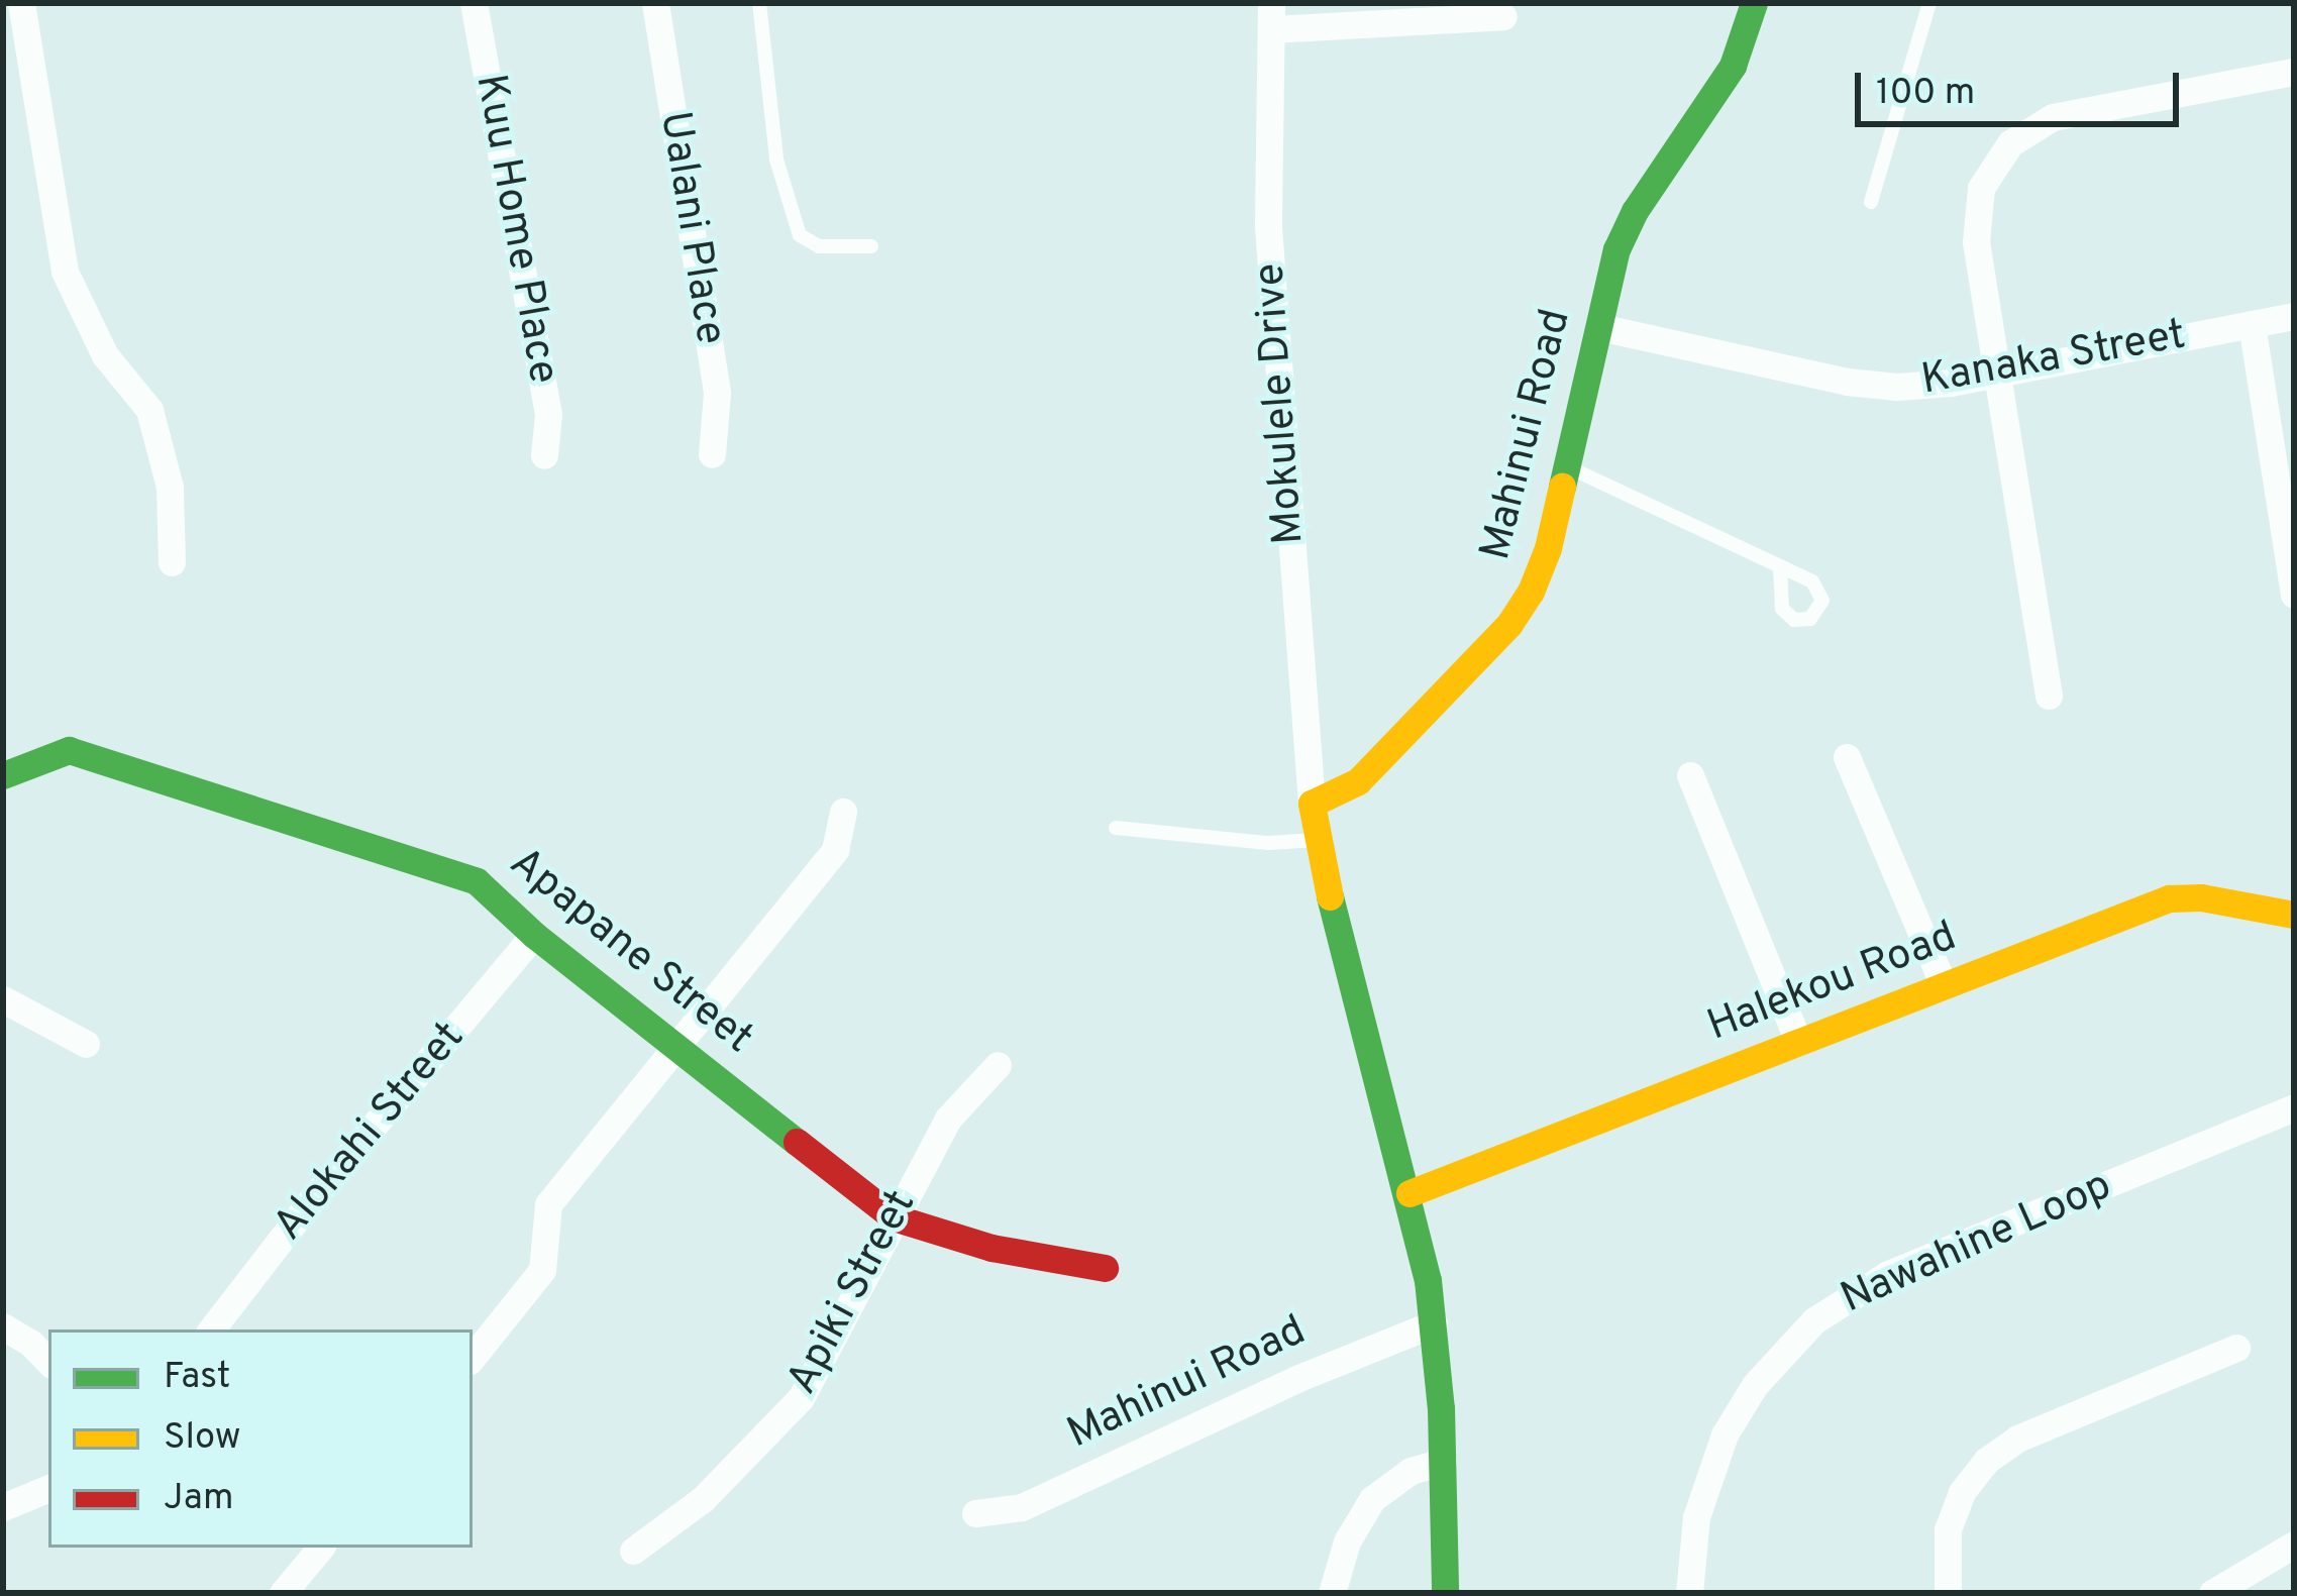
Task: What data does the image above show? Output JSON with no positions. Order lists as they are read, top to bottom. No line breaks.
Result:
{"streets":{"street":["Ualani Place","Kuu Home Place","Kanaka Street","Mokulele Drive","Mahinui Road","Apapane Street","Halekou Road","Alokahi Street","Nawahine Loop","Apiki Street"]},"crossings":[["Kanaka Street","Mahinui Road"],["Mokulele Drive","Mahinui Road"],["Apapane Street","Alokahi Street"],["Apapane Street","Apiki Street"]],"legend":["Fast","Slow","Jam"],"scale_bar":"100 m"}
